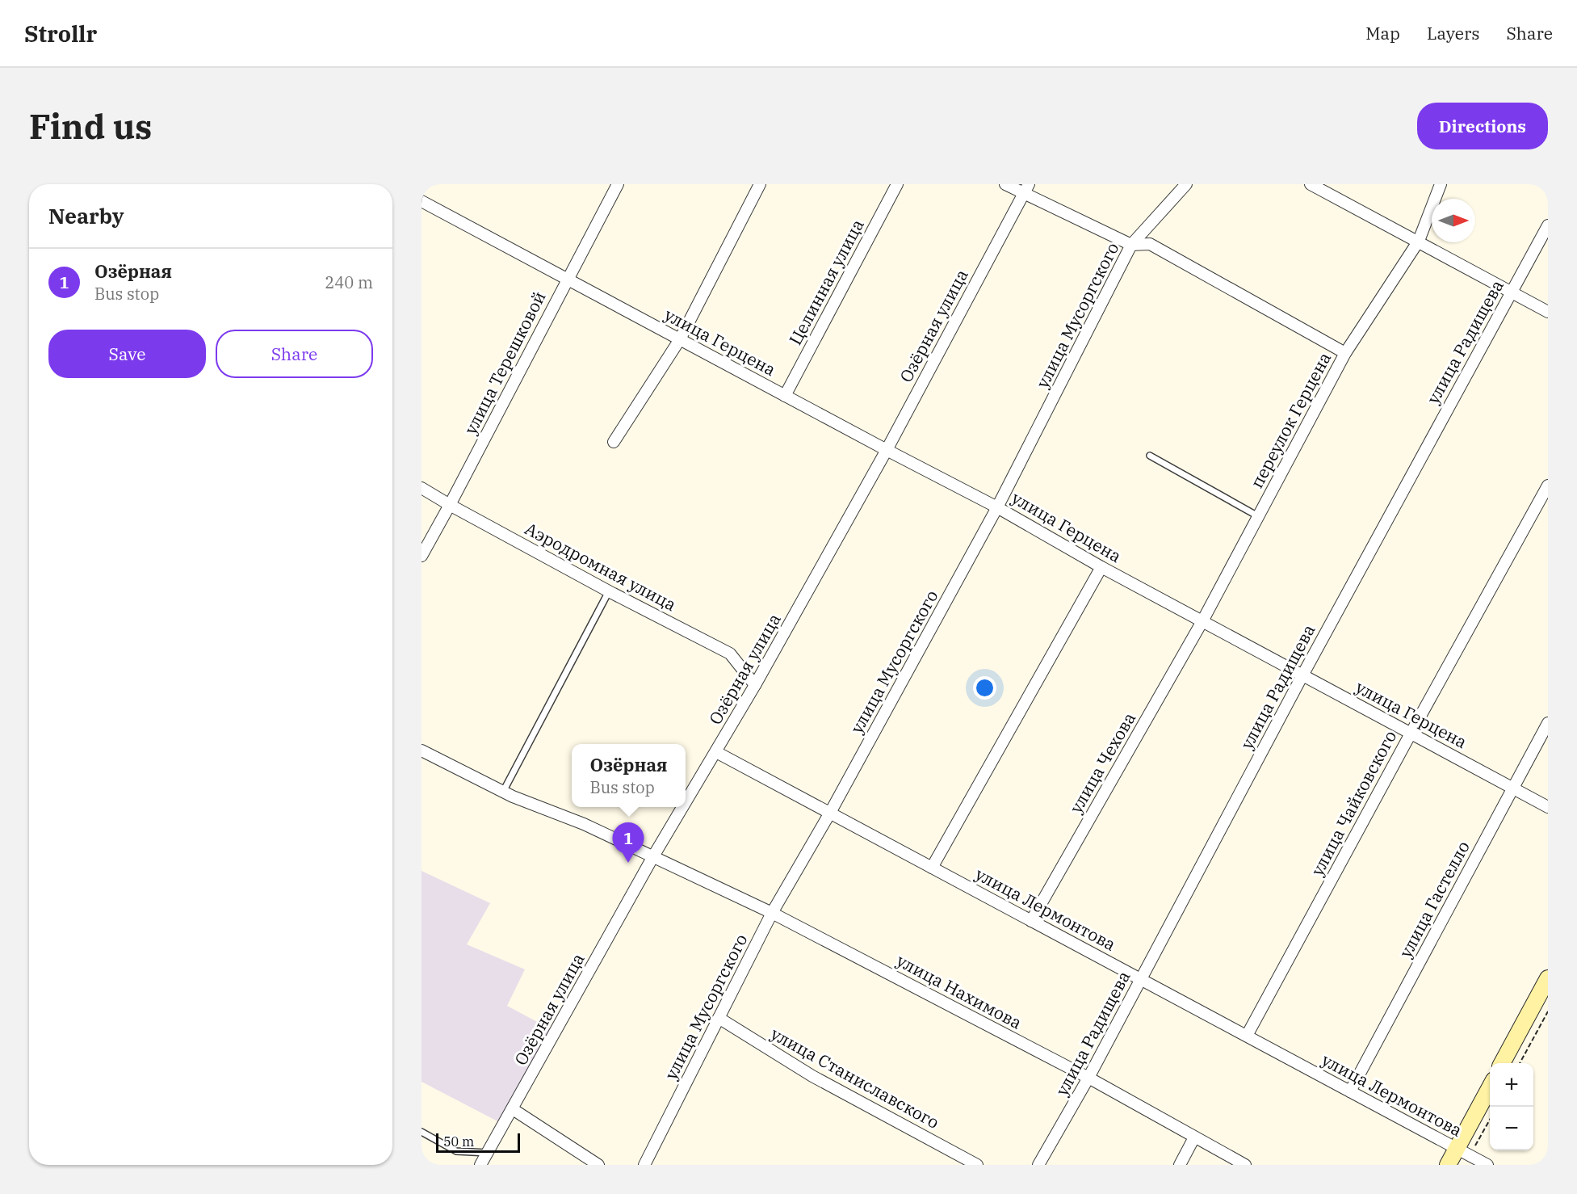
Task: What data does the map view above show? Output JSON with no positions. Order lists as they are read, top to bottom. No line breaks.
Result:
{"streets":{"street":["Целинная улица","улица Мусоргского","Озёрная улица","улица Герцена","улица Радищева","улица Терешковой","переулок Герцена","Аэродромная улица","улица Чехова","улица Чайковского","улица Гастелло","улица Лермонтова","улица Нахимова","улица Станиславского"]},"crossings":[["Целинная улица","улица Герцена"],["улица Мусоргского","улица Герцена"],["улица Мусоргского","улица Лермонтова"],["улица Мусоргского","улица Нахимова"],["улица Мусоргского","улица Станиславского"],["Озёрная улица","улица Герцена"],["Озёрная улица","Аэродромная улица"],["Озёрная улица","улица Лермонтова"],["Озёрная улица","улица Нахимова"],["улица Герцена","улица Радищева"],["улица Герцена","улица Терешковой"],["улица Герцена","переулок Герцена"],["улица Герцена","улица Чехова"],["улица Герцена","улица Чайковского"],["улица Герцена","улица Гастелло"],["улица Радищева","улица Лермонтова"],["улица Радищева","улица Нахимова"],["улица Терешковой","Аэродромная улица"],["переулок Герцена","улица Чехова"],["улица Чехова","улица Лермонтова"],["улица Чайковского","улица Лермонтова"],["улица Гастелло","улица Лермонтова"]],"scale_bar":"50 m","north":"right","page":{"header":"Strollr","nav":["Map","Layers","Share"],"buttons":["Directions",["Save","Share"]],"title":"Find us","heading":"Nearby","list":[{"mark":"1","name":"Озёрная","note":"Bus stop","value":"240 m"}],"popup":["Озёрная","Bus stop"],"pins":"1","map_buttons":["+","−"],"scale":"50 m"}}
